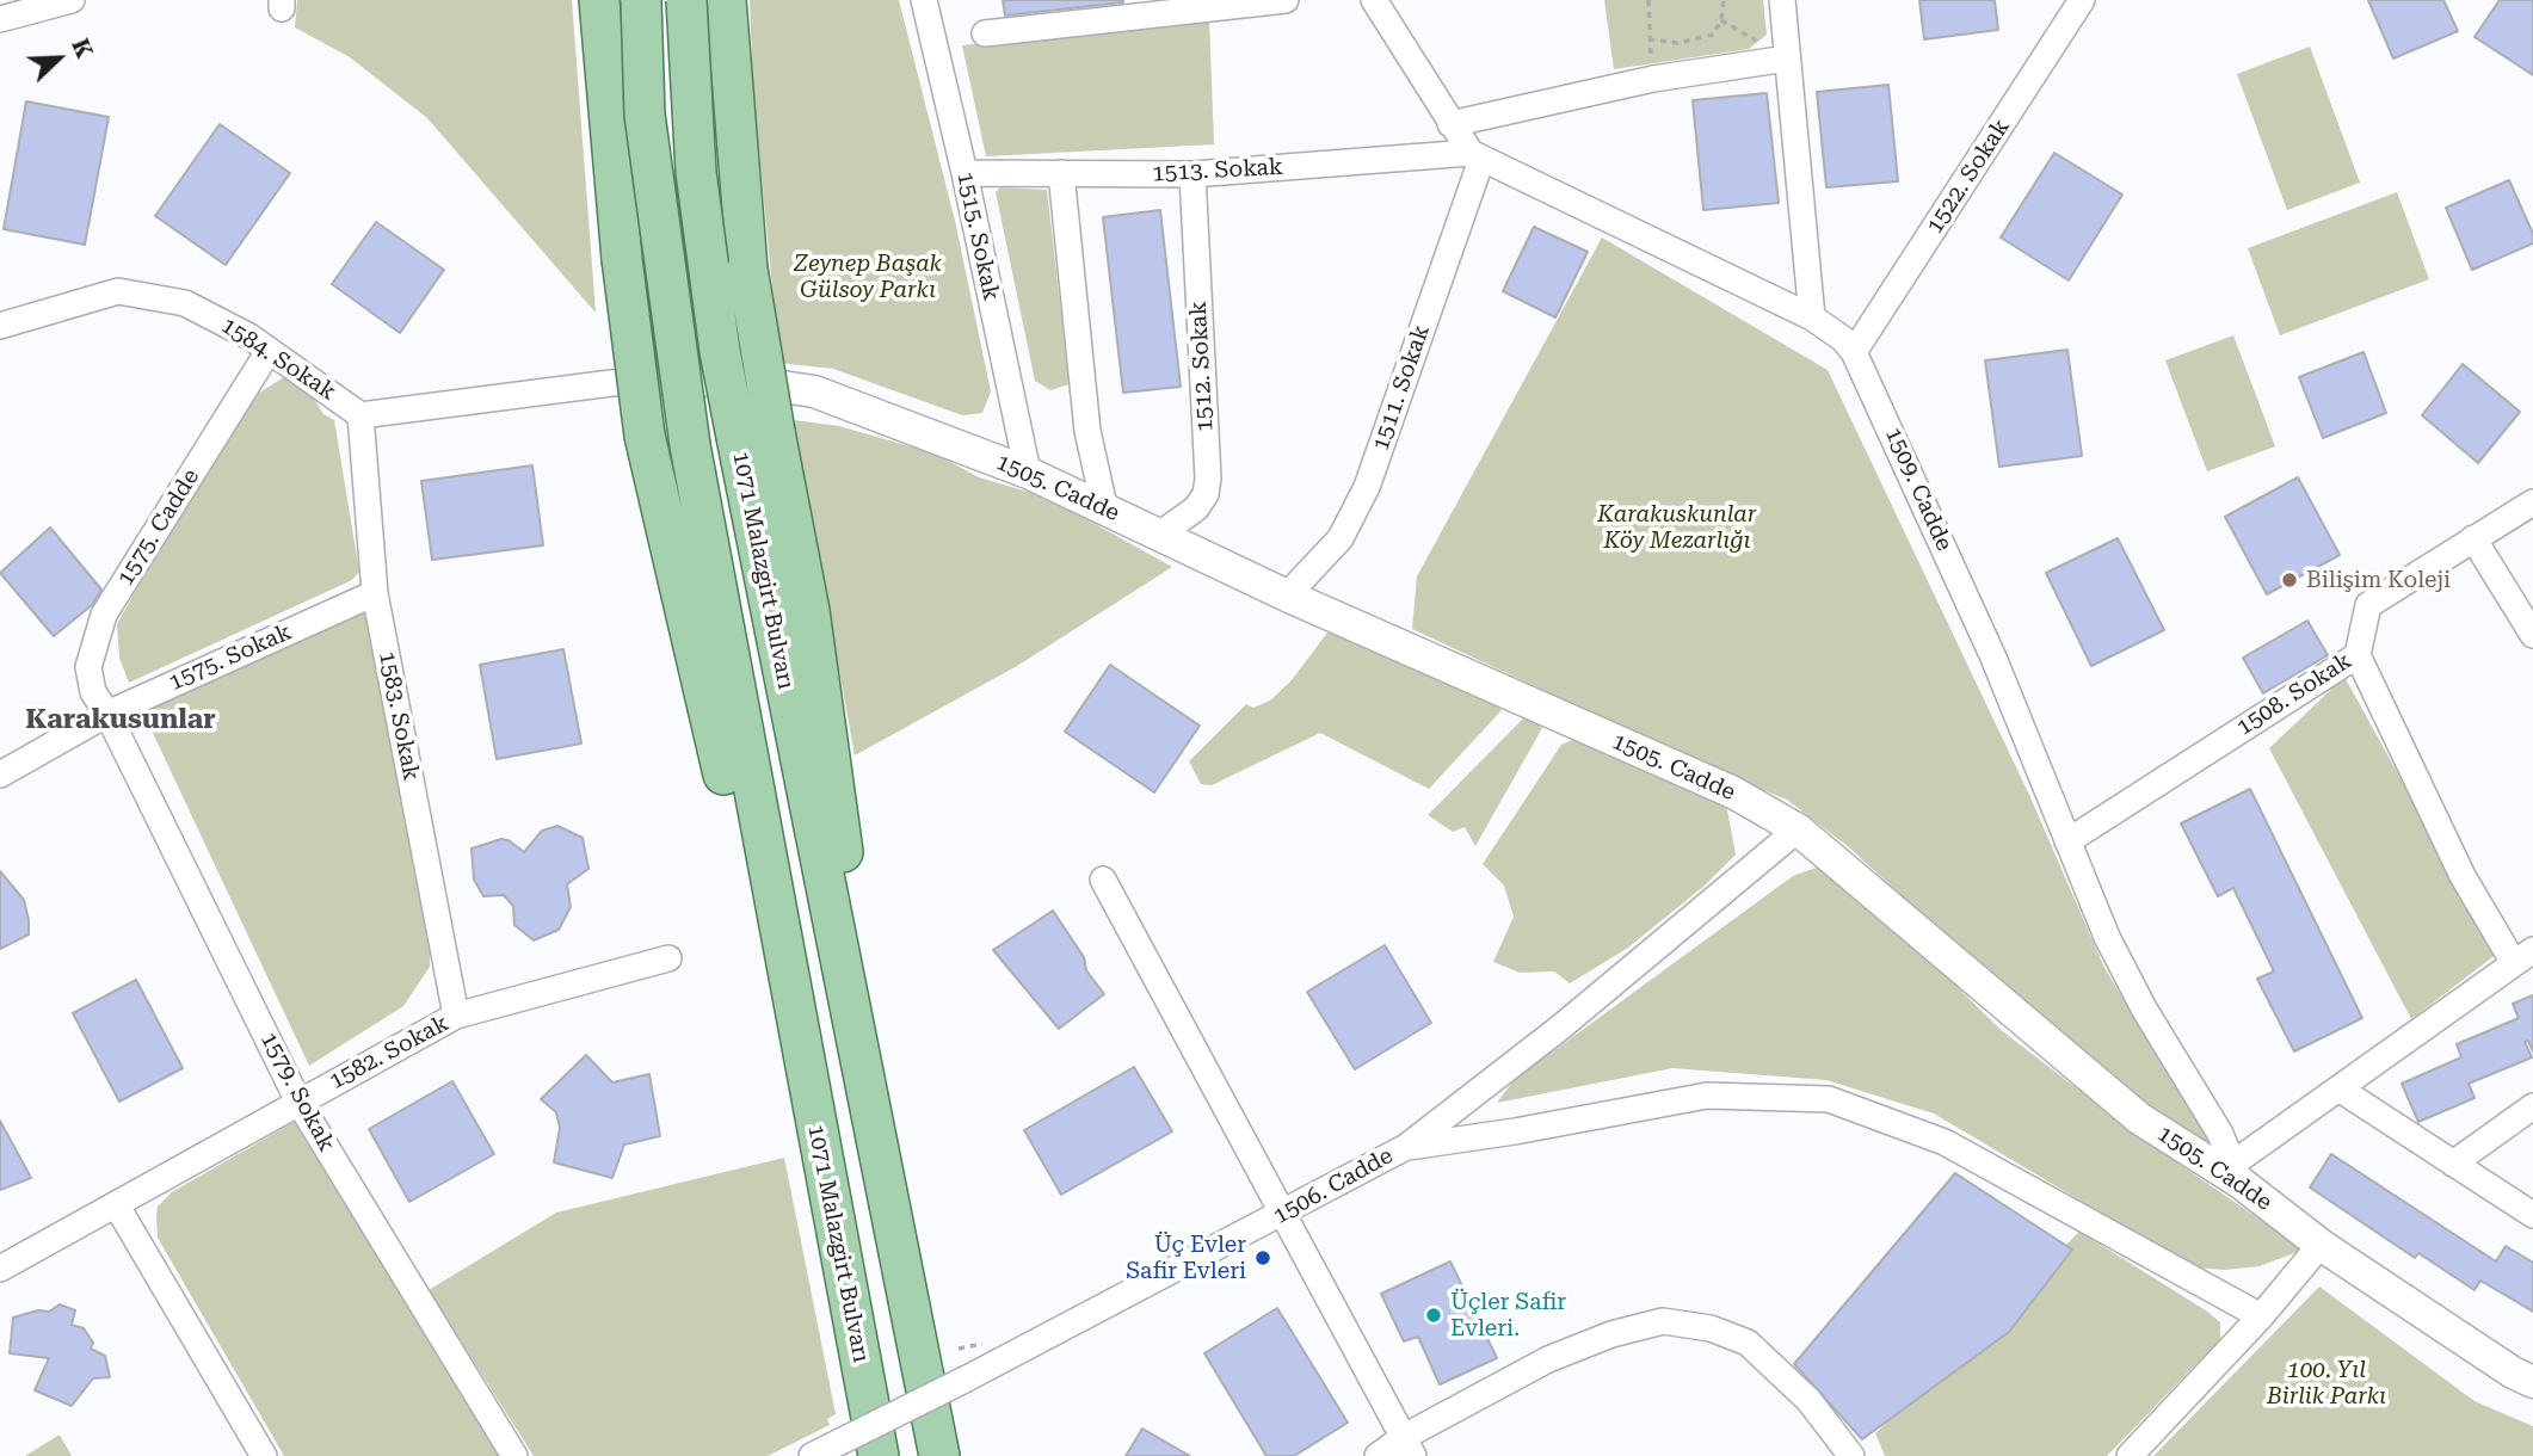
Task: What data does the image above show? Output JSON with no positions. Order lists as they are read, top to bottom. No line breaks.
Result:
{"streets":{"main road":["1071 Malazgirt Bulvarı"],"street":["1513. Sokak","1522. Sokak","1515. Sokak","1584. Sokak","1512. Sokak","1511. Sokak","1505. Cadde","1509. Cadde","1575. Cadde","1575. Sokak","1508. Sokak","1583. Sokak","1582. Sokak","1579. Sokak","1506. Cadde"]},"crossings":[["1513. Sokak","1515. Sokak"],["1513. Sokak","1512. Sokak"],["1513. Sokak","1511. Sokak"],["1513. Sokak","1509. Cadde"],["1522. Sokak","1509. Cadde"],["1515. Sokak","1505. Cadde"],["1584. Sokak","1575. Cadde"],["1584. Sokak","1583. Sokak"],["1512. Sokak","1505. Cadde"],["1511. Sokak","1505. Cadde"],["1511. Sokak","1509. Cadde"],["1505. Cadde","1509. Cadde"],["1505. Cadde","1506. Cadde"],["1509. Cadde","1508. Sokak"],["1575. Cadde","1575. Sokak"],["1575. Cadde","1579. Sokak"],["1575. Sokak","1583. Sokak"],["1575. Sokak","1579. Sokak"],["1583. Sokak","1582. Sokak"],["1582. Sokak","1579. Sokak"]],"districts":["Karakusunlar"],"parks":["Zeynep Başak Gülsoy Parkı","Karakuskunlar Köy Mezarlığı","100. Yıl Birlik Parkı"],"places":["Bilişim Koleji","Üç Evler Safir Evleri","Üçler Safir Evleri."],"north":"top right"}
